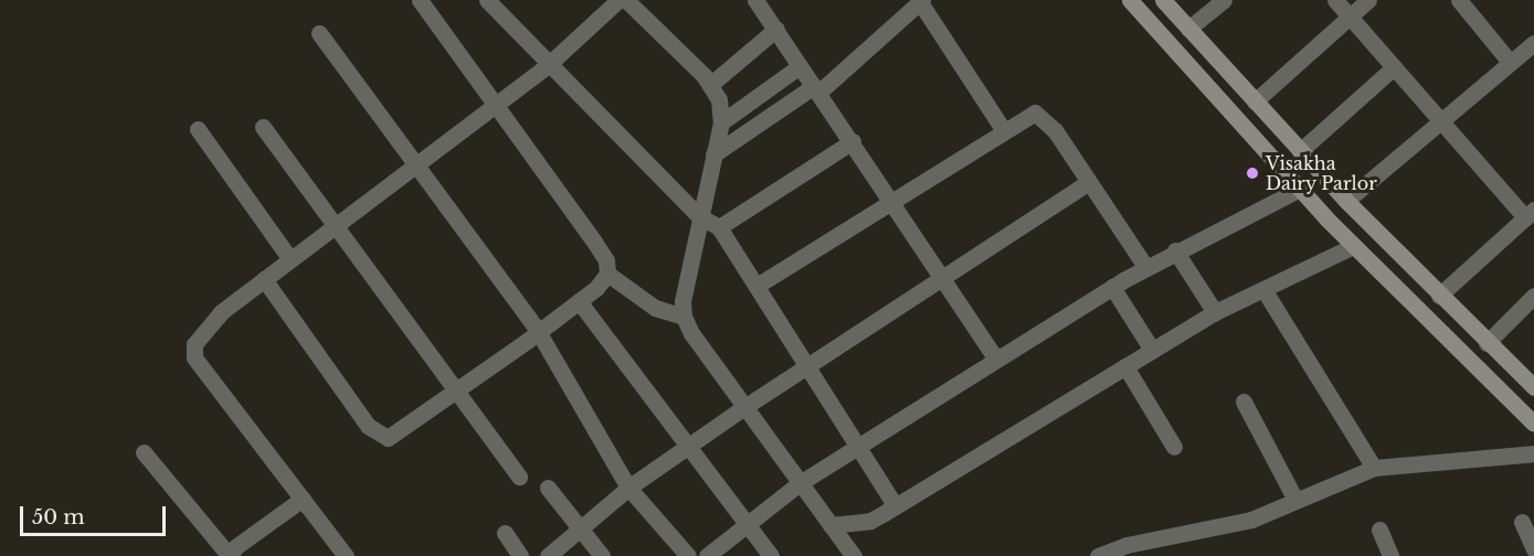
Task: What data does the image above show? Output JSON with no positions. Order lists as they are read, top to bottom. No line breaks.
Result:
{"places":["Visakha Dairy Parlor"],"scale_bar":"50 m"}
